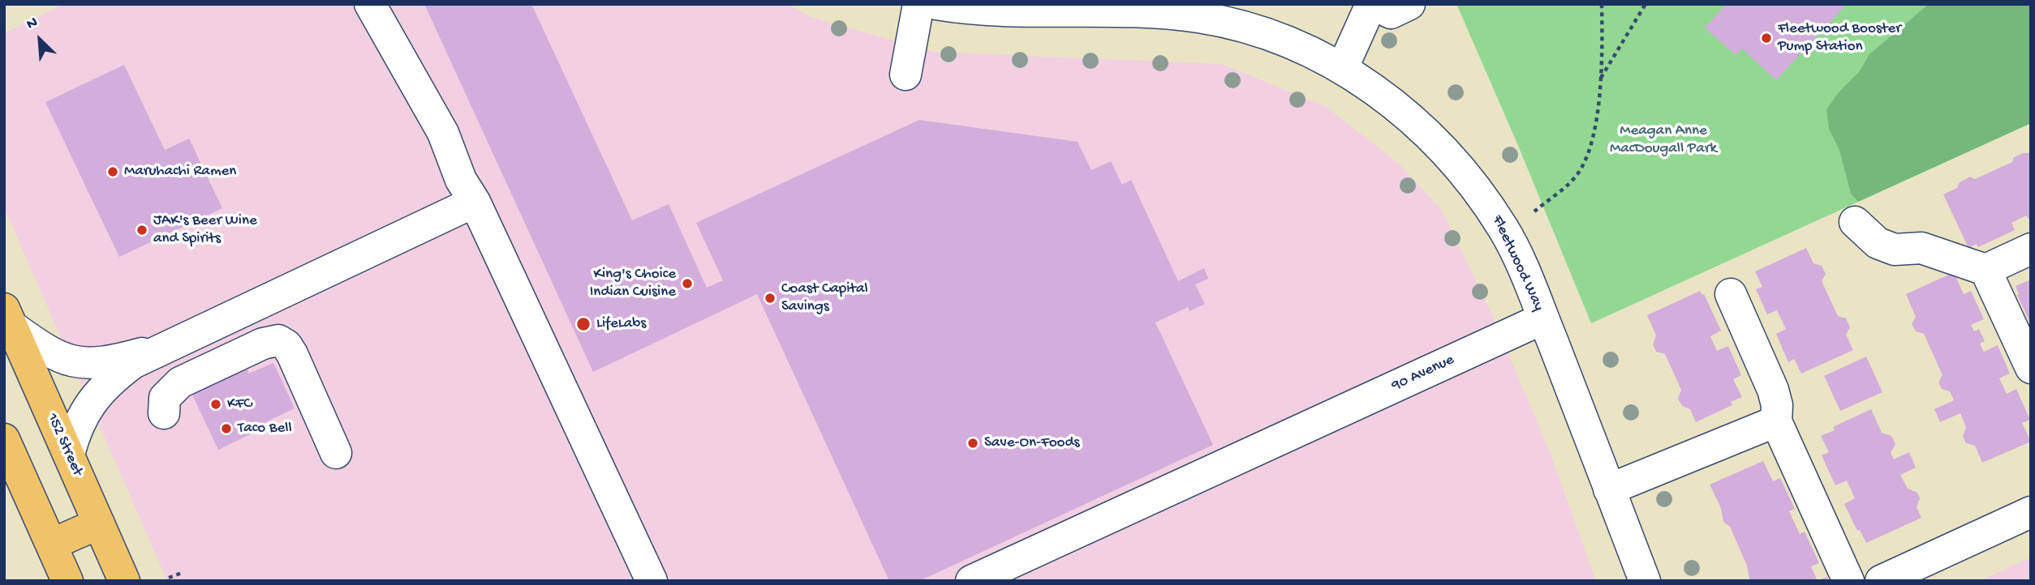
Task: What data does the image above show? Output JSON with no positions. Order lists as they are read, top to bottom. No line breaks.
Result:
{"streets":{"main road":["152 Street"],"street":["Fleetwood Way","90 Avenue"]},"crossings":[["Fleetwood Way","90 Avenue"]],"parks":["Meagan Anne MacDougall Park"],"places":["Fleetwood Booster Pump Station","Maruhachi Ramen","JAK's Beer Wine and Spirits","King's Choice Indian Cuisine","Coast Capital Savings","LifeLabs","KFC","Taco Bell","Save-On-Foods"],"north":"top left"}
